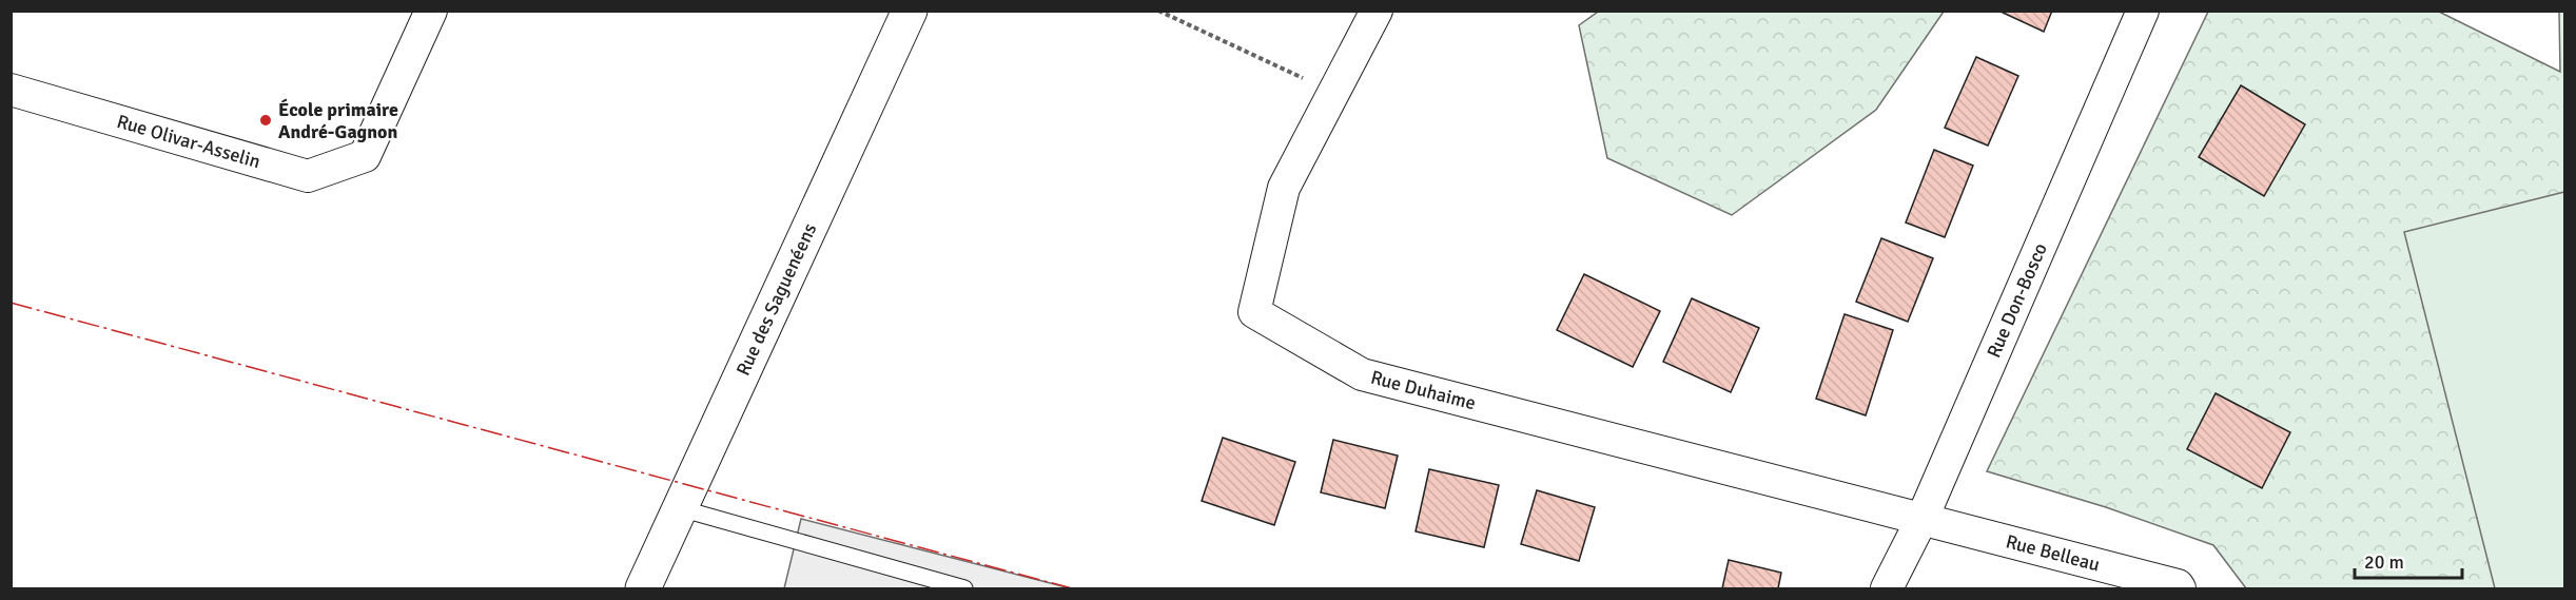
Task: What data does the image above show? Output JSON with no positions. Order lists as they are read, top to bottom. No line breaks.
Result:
{"streets":{"street":["Rue Olivar-Asselin","Rue des Saguenéens","Rue Don-Bosco","Rue Duhaime","Rue Belleau"]},"crossings":[["Rue Don-Bosco","Rue Duhaime"],["Rue Don-Bosco","Rue Belleau"],["Rue Duhaime","Rue Belleau"]],"places":["École primaire André-Gagnon"],"scale_bar":"20 m"}
